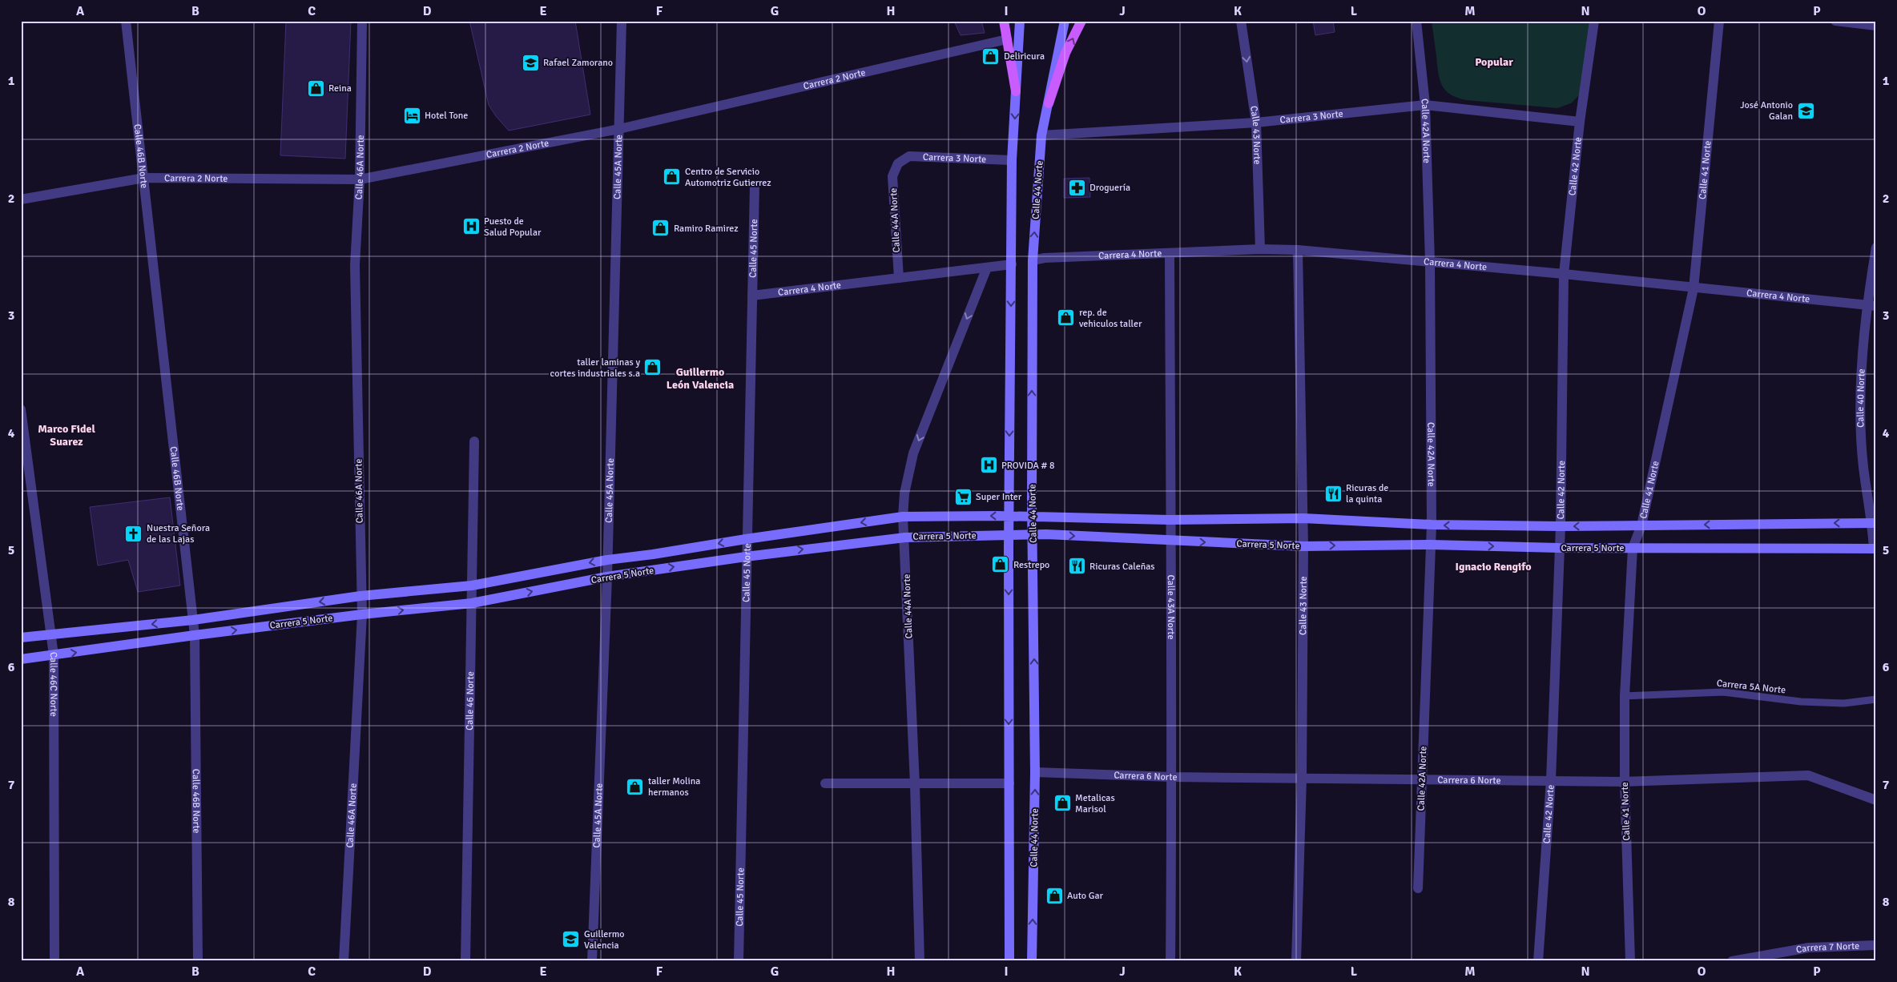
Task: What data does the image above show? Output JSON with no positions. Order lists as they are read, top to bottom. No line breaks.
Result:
{"streets":{"street":["Carrera 2 Norte","Carrera 3 Norte","Calle 42A Norte","Calle 43 Norte","Calle 46B Norte","Calle 46A Norte","Calle 45A Norte","Calle 42 Norte","Calle 41 Norte","Calle 44 Norte","Calle 44A Norte","Calle 45 Norte","Carrera 4 Norte","Calle 40 Norte","Carrera 5 Norte","Calle 43A Norte","Calle 46C Norte","Calle 46 Norte","Carrera 6 Norte","Carrera 7 Norte"],"lane":["Carrera 5A Norte"]},"crossings":[["Carrera 2 Norte","Calle 46B Norte"],["Carrera 2 Norte","Calle 46A Norte"],["Carrera 2 Norte","Calle 45A Norte"],["Carrera 3 Norte","Calle 42A Norte"],["Carrera 3 Norte","Calle 43 Norte"],["Carrera 3 Norte","Calle 42 Norte"],["Carrera 3 Norte","Calle 44 Norte"],["Carrera 3 Norte","Calle 44A Norte"],["Calle 42A Norte","Carrera 4 Norte"],["Calle 42A Norte","Carrera 5 Norte"],["Calle 42A Norte","Carrera 6 Norte"],["Calle 43 Norte","Carrera 4 Norte"],["Calle 43 Norte","Carrera 5 Norte"],["Calle 43 Norte","Carrera 6 Norte"],["Calle 46B Norte","Carrera 5 Norte"],["Calle 46A Norte","Carrera 5 Norte"],["Calle 45A Norte","Carrera 5 Norte"],["Calle 42 Norte","Carrera 4 Norte"],["Calle 42 Norte","Carrera 5 Norte"],["Calle 42 Norte","Carrera 6 Norte"],["Calle 41 Norte","Carrera 4 Norte"],["Calle 41 Norte","Carrera 5 Norte"],["Calle 41 Norte","Carrera 5A Norte"],["Calle 41 Norte","Carrera 6 Norte"],["Calle 44 Norte","Carrera 4 Norte"],["Calle 44 Norte","Carrera 5 Norte"],["Calle 44 Norte","Carrera 6 Norte"],["Calle 44A Norte","Carrera 4 Norte"],["Calle 44A Norte","Carrera 5 Norte"],["Calle 45 Norte","Carrera 4 Norte"],["Calle 45 Norte","Carrera 5 Norte"],["Carrera 4 Norte","Calle 40 Norte"],["Carrera 4 Norte","Calle 43A Norte"],["Calle 40 Norte","Carrera 5 Norte"],["Carrera 5 Norte","Calle 43A Norte"],["Carrera 5 Norte","Calle 46C Norte"],["Carrera 5 Norte","Calle 46 Norte"],["Calle 43A Norte","Carrera 6 Norte"]],"districts":["Popular","Guillermo León Valencia","Marco Fidel Suarez","Ignacio Rengifo"],"places":{"shop":["Deliricura","Reina","Centro de Servicio Automotriz Gutierrez","Ramiro Ramirez","rep. de vehiculos taller","taller laminas y cortes industriales s.a","Restrepo","taller Molina hermanos","Metalicas Marisol","Auto Gar"],"school or university":["Rafael Zamorano","José Antonio Galan","Guillermo Valencia"],"hotel":["Hotel Tone"],"pharmacy":["Droguería"],"hospital":["Puesto de Salud Popular","PROVIDA # 8"],"restaurant":["Ricuras de la quinta","Ricuras Caleñas"],"supermarket":["Super Inter"],"church":["Nuestra Señora de las Lajas"]},"grid":{"columns":["A","B","C","D","E","F","G","H","I","J","K","L","M","N","O","P"],"rows":["1","2","3","4","5","6","7","8"]}}
